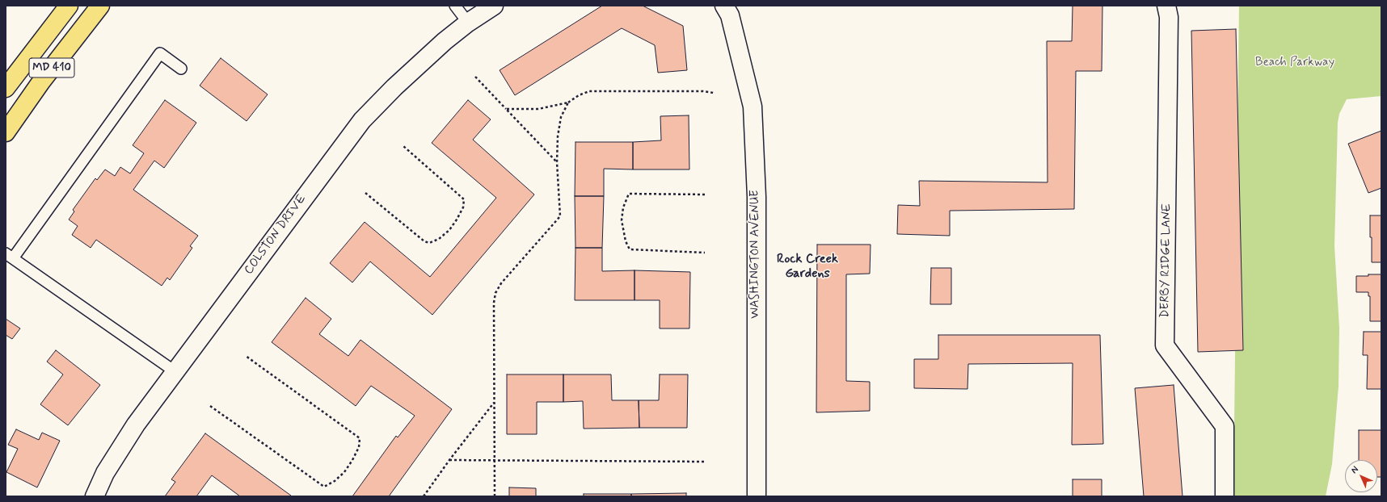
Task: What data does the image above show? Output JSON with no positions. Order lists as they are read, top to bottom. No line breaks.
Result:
{"streets":{"main road":["MD 410"],"street":["COLSTON DRIVE","WASHINGTON AVENUE","DERBY RIDGE LANE"]},"districts":["Rock Creek Gardens"],"parks":["Beach Parkway"],"north":"top left"}
